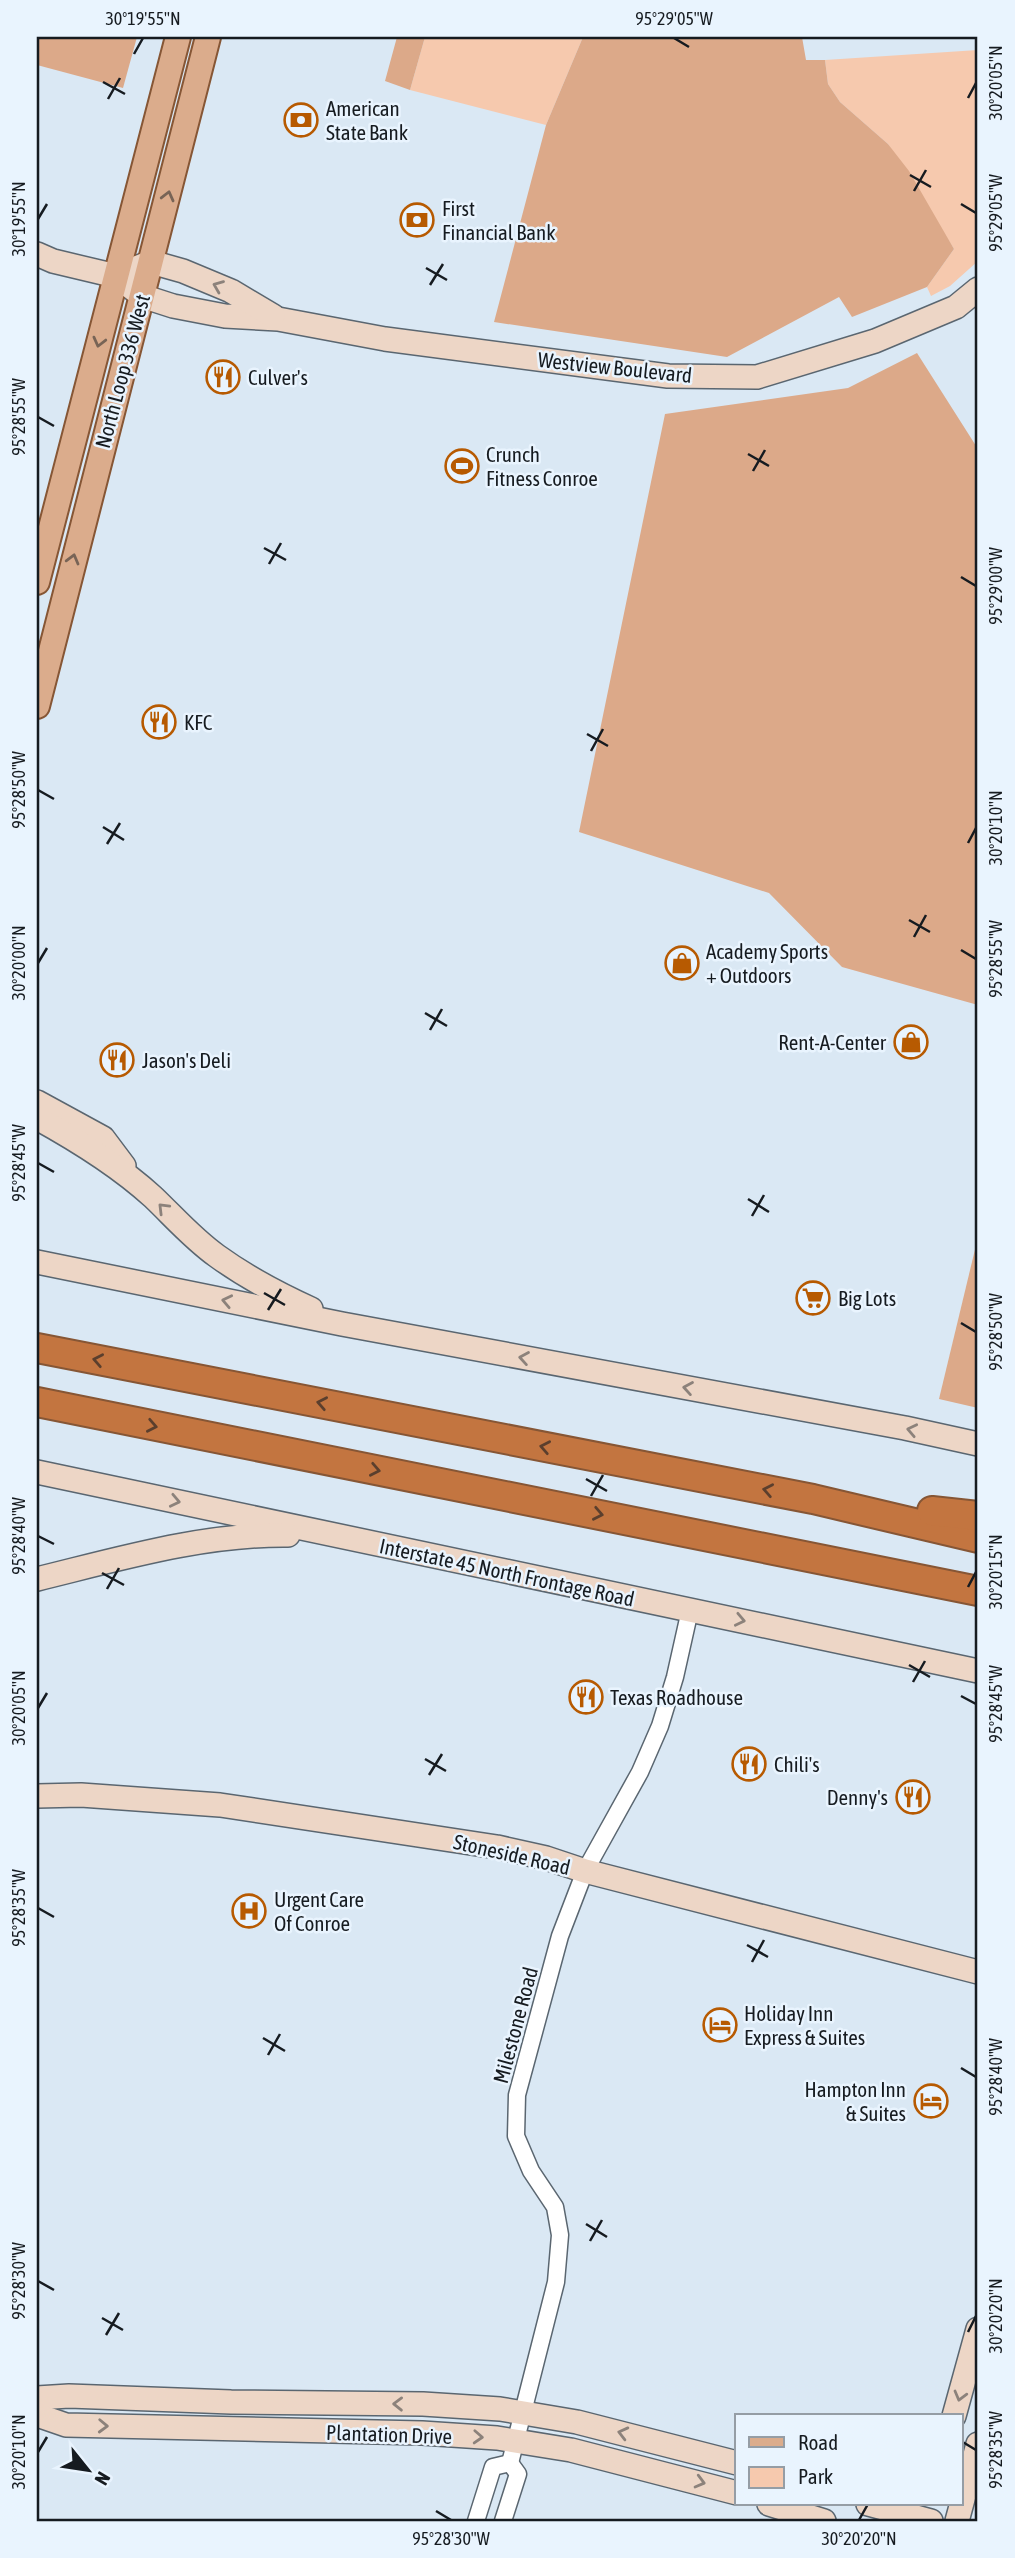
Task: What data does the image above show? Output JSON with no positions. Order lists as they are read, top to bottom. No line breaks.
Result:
{"streets":{"main road":["North Loop 336 West"],"street":["Westview Boulevard","Interstate 45 North Frontage Road","Stoneside Road","Milestone Road","Plantation Drive"]},"crossings":[["Westview Boulevard","North Loop 336 West"],["Interstate 45 North Frontage Road","Milestone Road"],["Stoneside Road","Milestone Road"],["Milestone Road","Plantation Drive"]],"places":{"bank":["American State Bank","First Financial Bank"],"restaurant":["Culver's","KFC","Jason's Deli","Texas Roadhouse","Chili's","Denny's"],"sports":["Crunch Fitness Conroe"],"shop":["Academy Sports + Outdoors","Rent-A-Center"],"supermarket":["Big Lots"],"hospital":["Urgent Care Of Conroe"],"hotel":["Holiday Inn Express & Suites","Hampton Inn & Suites"]},"legend":["Road","Park"],"north":"bottom right","coordinates":["30°19'55\"N","95°29'05\"W","30°20'05\"N","95°28'55\"W","95°29'00\"W","95°28'50\"W","30°20'10\"N","30°20'00\"N","95°28'45\"W","95°28'40\"W","30°20'15\"N","95°28'35\"W","95°28'30\"W","30°20'20\"N"]}
